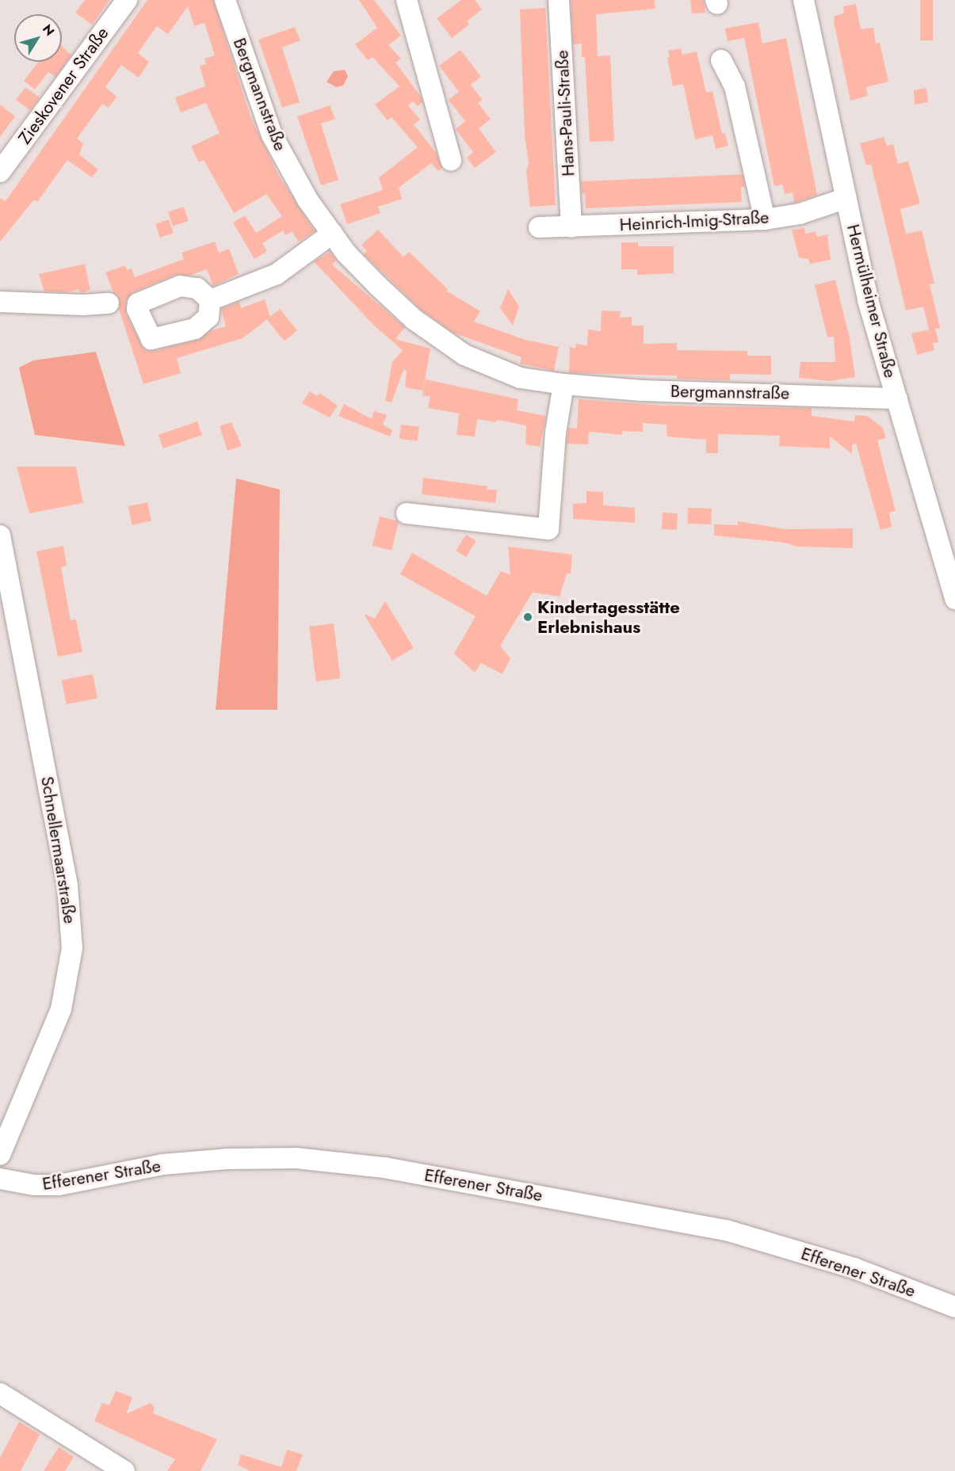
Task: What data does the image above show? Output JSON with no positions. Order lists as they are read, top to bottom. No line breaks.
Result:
{"streets":{"street":["Zieskovener Straße","Bergmannstraße","Hans-Pauli-Straße","Heinrich-Imig-Straße","Hermülheimer Straße","Schnellermaarstraße","Efferener Straße"]},"crossings":[["Bergmannstraße","Hermülheimer Straße"],["Hans-Pauli-Straße","Heinrich-Imig-Straße"],["Heinrich-Imig-Straße","Hermülheimer Straße"]],"places":["Kindertagesstätte Erlebnishaus"],"north":"top right"}
